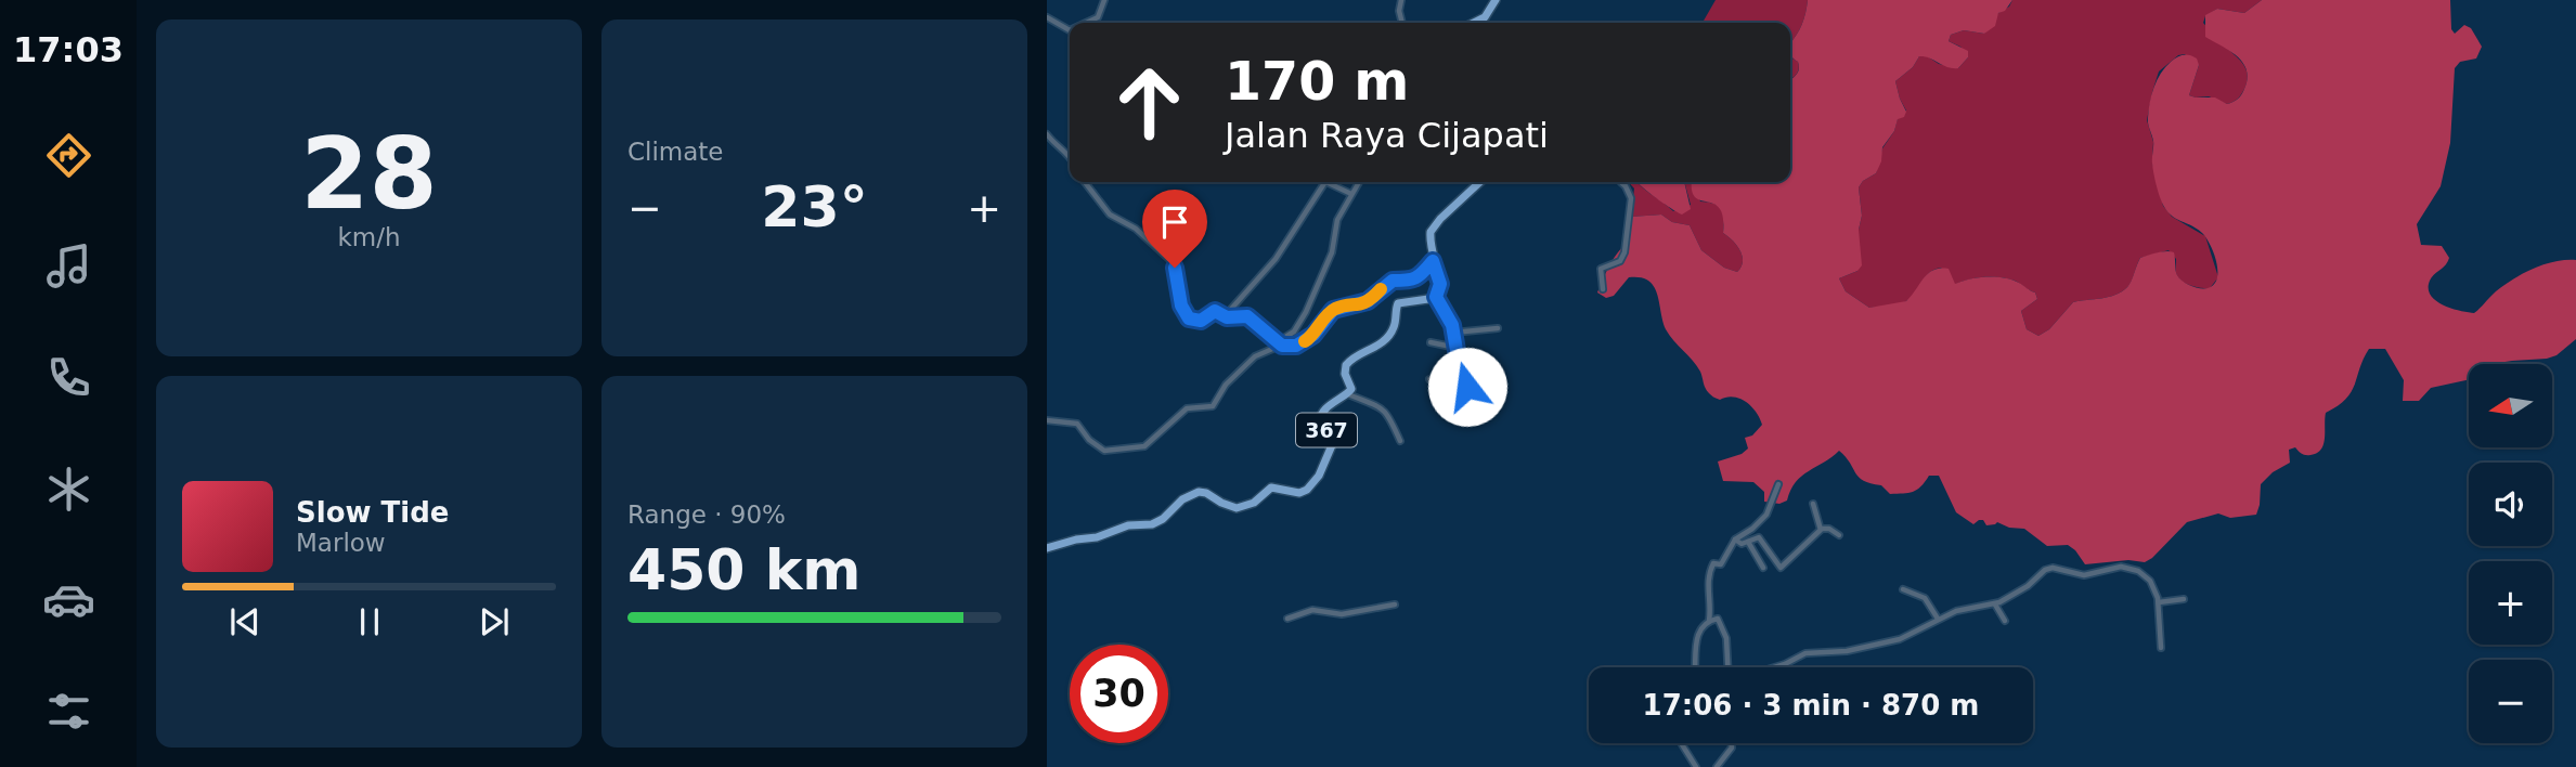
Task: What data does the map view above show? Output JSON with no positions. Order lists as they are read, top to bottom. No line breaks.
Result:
{"streets":{"main road":["367"]},"north":"left","page":{"tabs":"17:03","tile":[["28","km/h"],"Climate",["Range · 90%","450 km"]],"turn":["170 m","Jalan Raya Cijapati"],"heat":["−","23°","+"],"map_buttons":["+","−"],"song":["Slow Tide","Marlow"],"limit":"30","trip":"17:06 · 3 min · 870 m"}}
